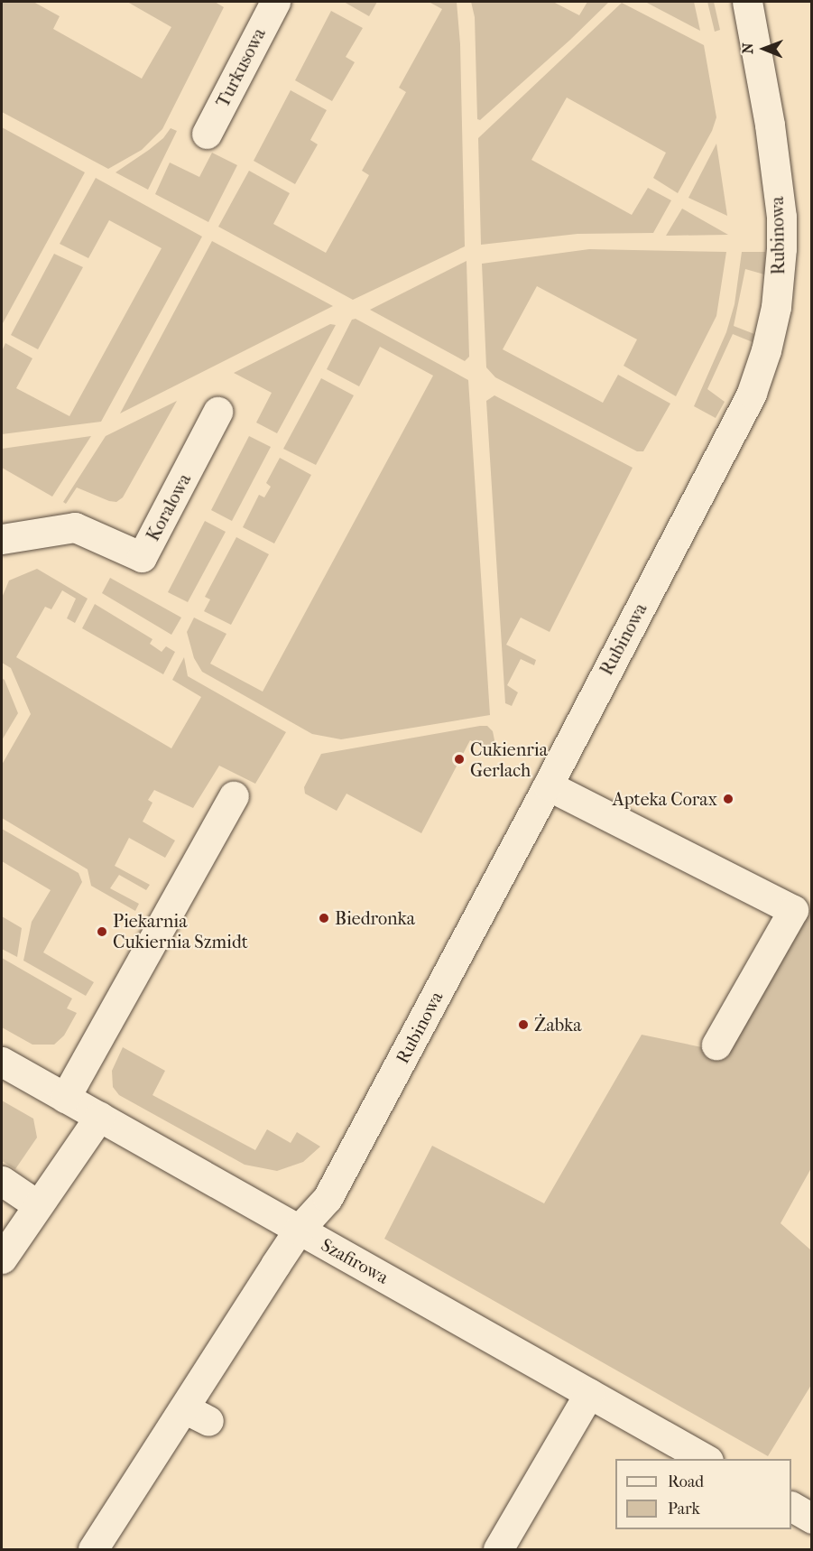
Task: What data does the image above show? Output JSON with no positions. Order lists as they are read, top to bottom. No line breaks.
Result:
{"streets":{"street":["Turkusowa","Rubinowa","Koralowa","Szafirowa"]},"crossings":[["Rubinowa","Szafirowa"]],"places":["Cukienria Gerlach","Apteka Corax","Biedronka","Piekarnia Cukiernia Szmidt","Żabka"],"legend":["Road","Park"],"north":"left"}
